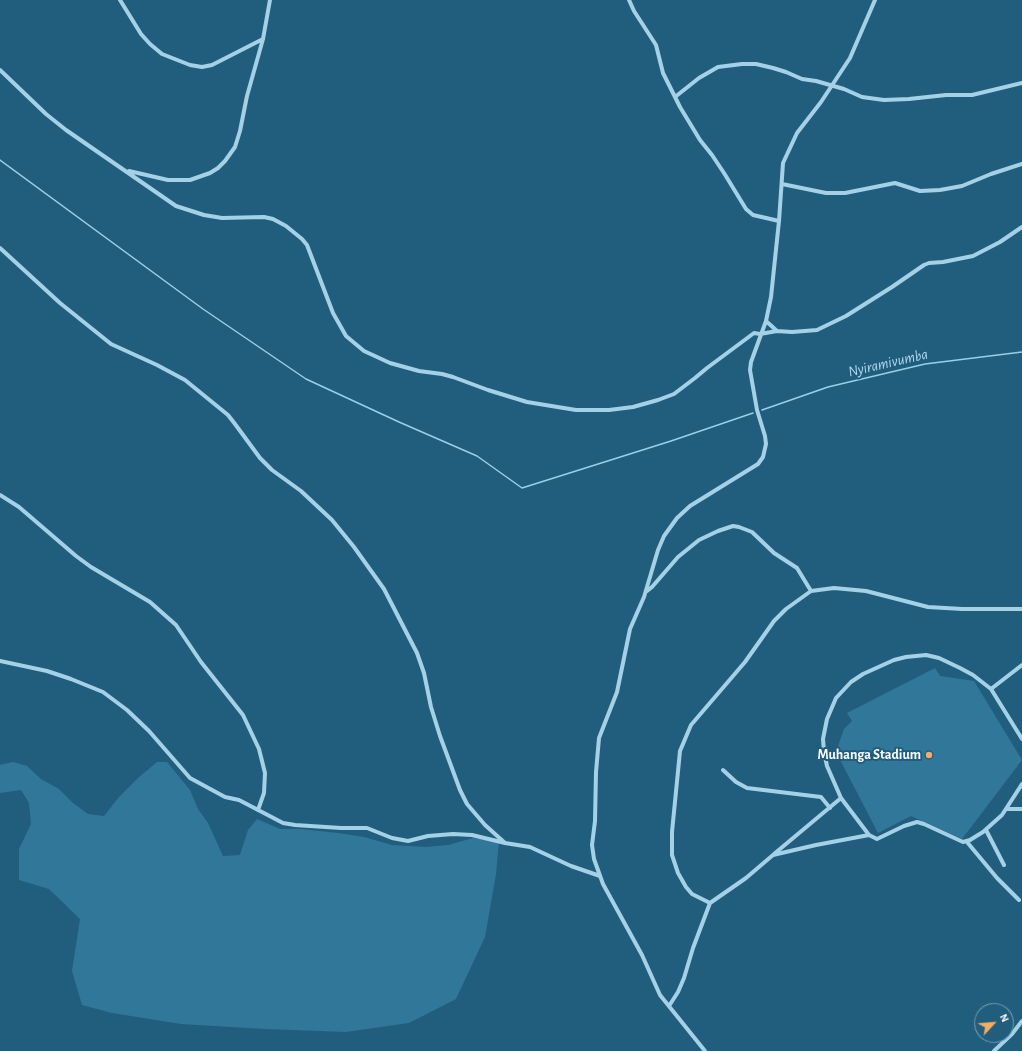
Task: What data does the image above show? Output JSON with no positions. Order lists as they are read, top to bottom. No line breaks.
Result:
{"water":["Nyiramivumba"],"places":["Muhanga Stadium"],"north":"top right"}
